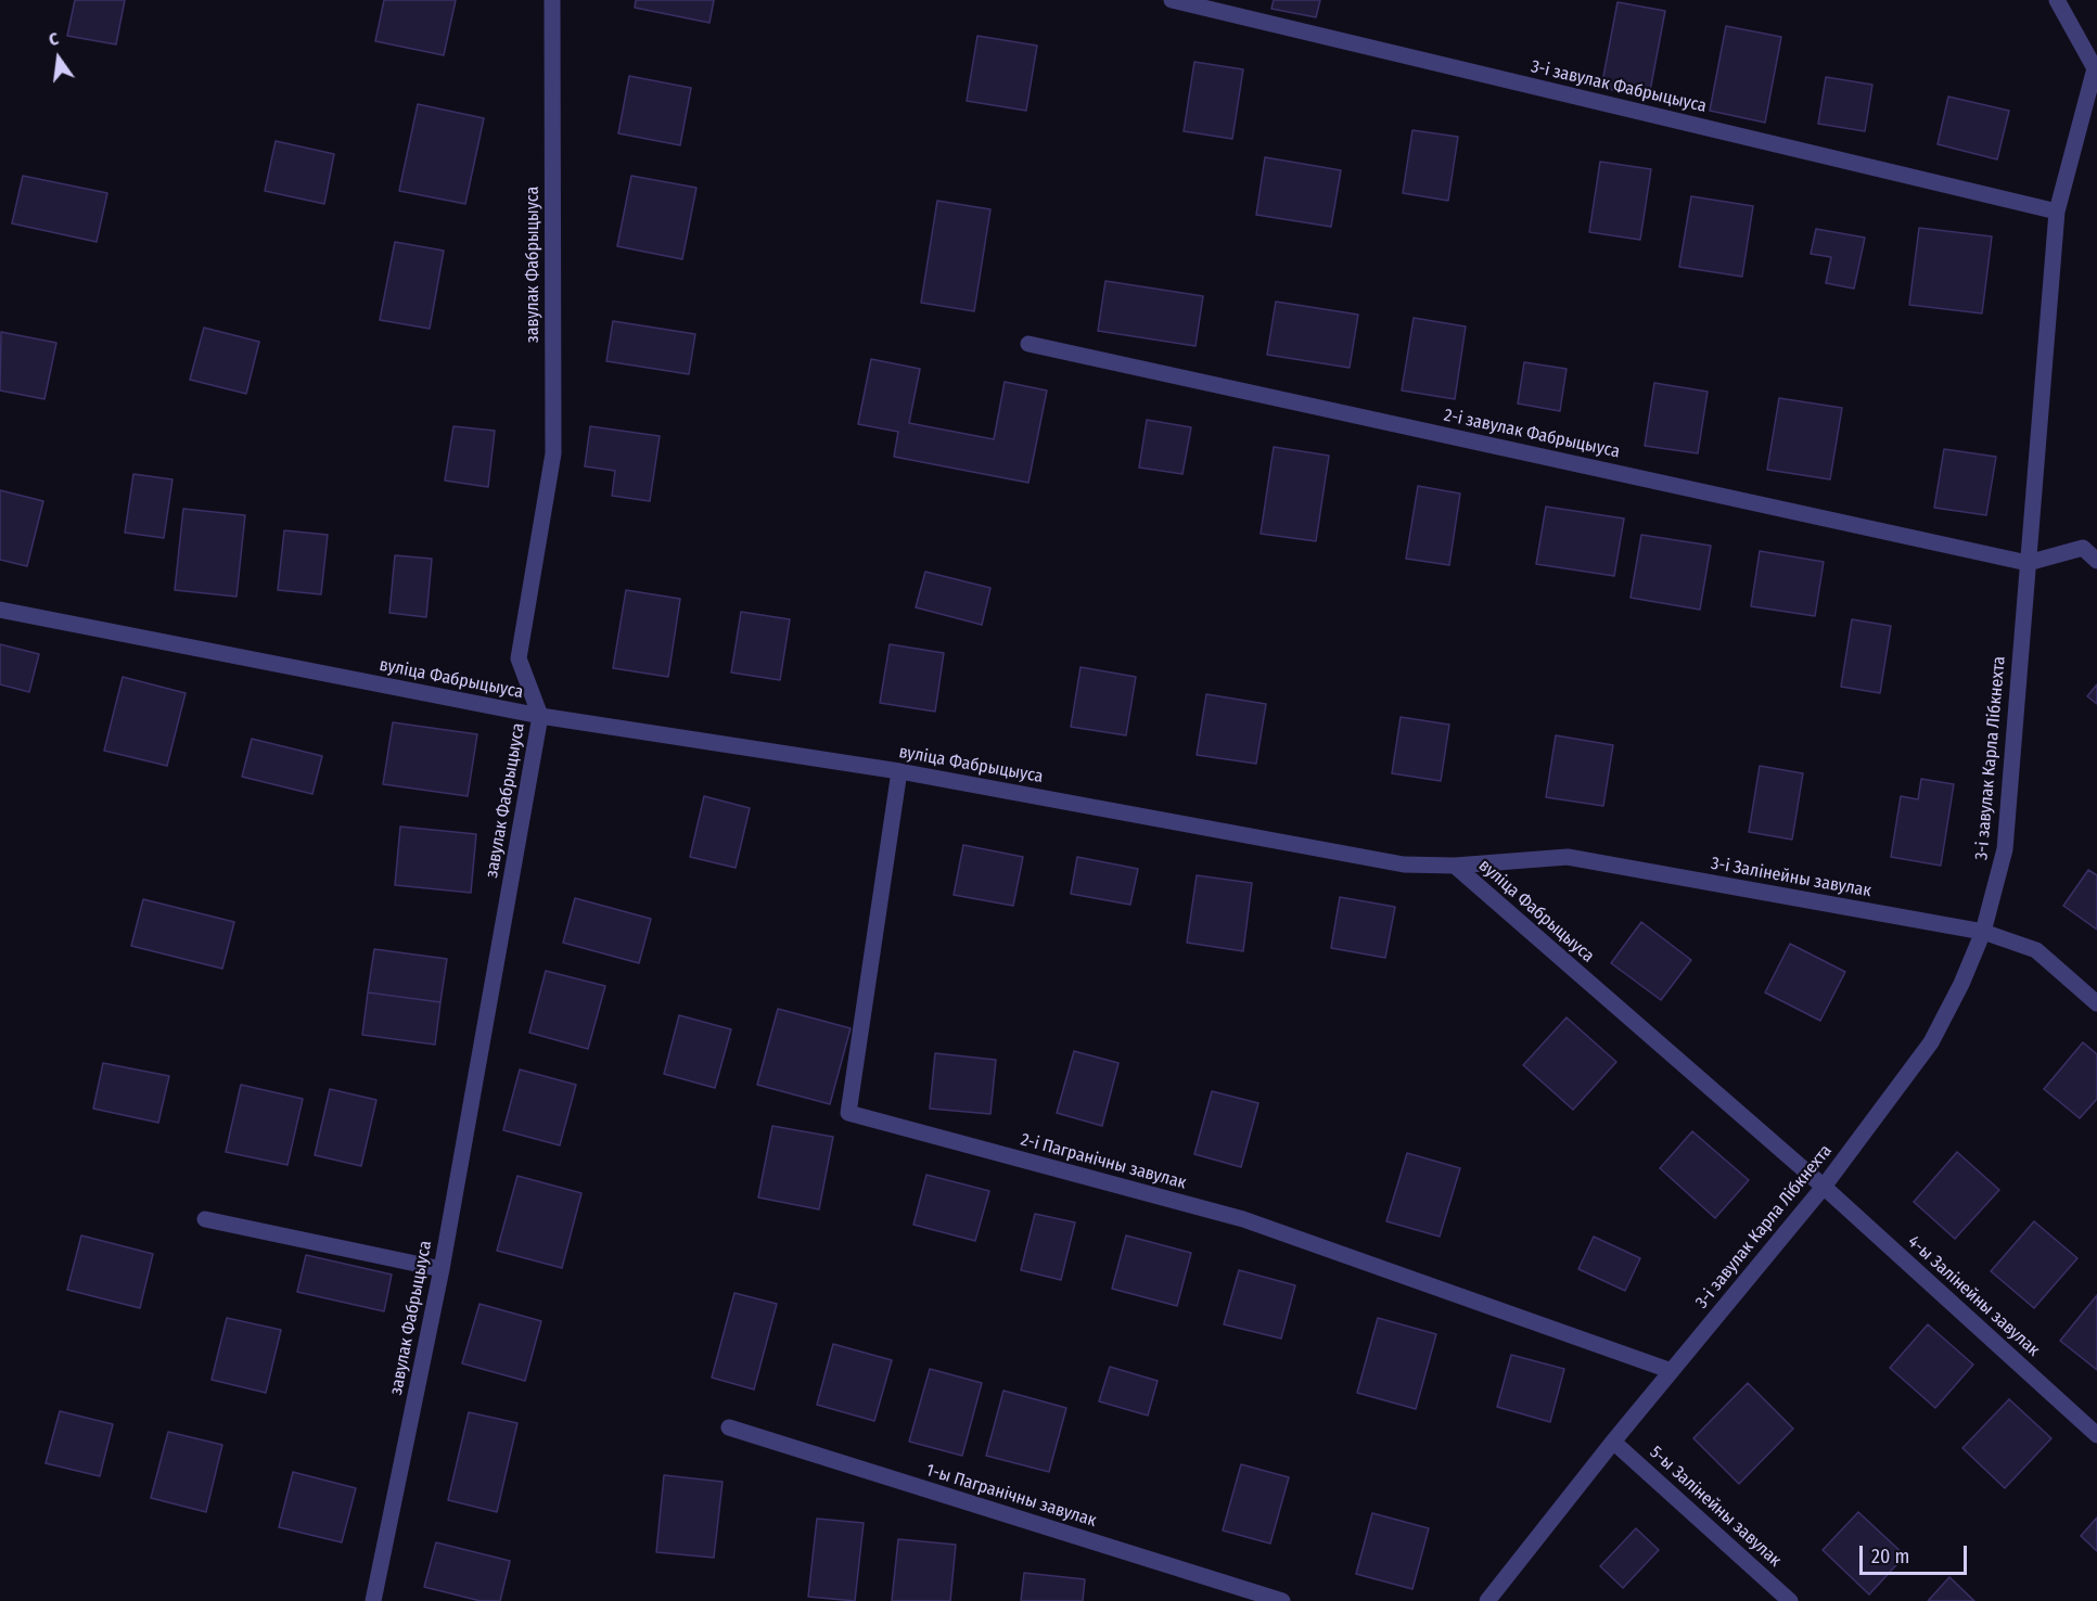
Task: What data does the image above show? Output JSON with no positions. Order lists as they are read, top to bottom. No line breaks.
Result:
{"streets":{"street":["3-і завулак Фабрыцыуса","завулак Фабрыцыуса","2-і завулак Фабрыцыуса","вуліца Фабрыцыуса","3-і завулак Карла Лібкнехта","3-і Залінейны завулак","2-і Пагранічны завулак","4-ы Залінейны завулак","1-ы Пагранічны завулак","5-ы Залінейны завулак"]},"crossings":[["3-і завулак Фабрыцыуса","3-і завулак Карла Лібкнехта"],["завулак Фабрыцыуса","вуліца Фабрыцыуса"],["2-і завулак Фабрыцыуса","3-і завулак Карла Лібкнехта"],["вуліца Фабрыцыуса","3-і завулак Карла Лібкнехта"],["вуліца Фабрыцыуса","3-і Залінейны завулак"],["вуліца Фабрыцыуса","2-і Пагранічны завулак"],["вуліца Фабрыцыуса","4-ы Залінейны завулак"],["3-і завулак Карла Лібкнехта","3-і Залінейны завулак"],["3-і завулак Карла Лібкнехта","2-і Пагранічны завулак"],["3-і завулак Карла Лібкнехта","4-ы Залінейны завулак"],["3-і завулак Карла Лібкнехта","5-ы Залінейны завулак"]],"scale_bar":"20 m","north":"top"}
